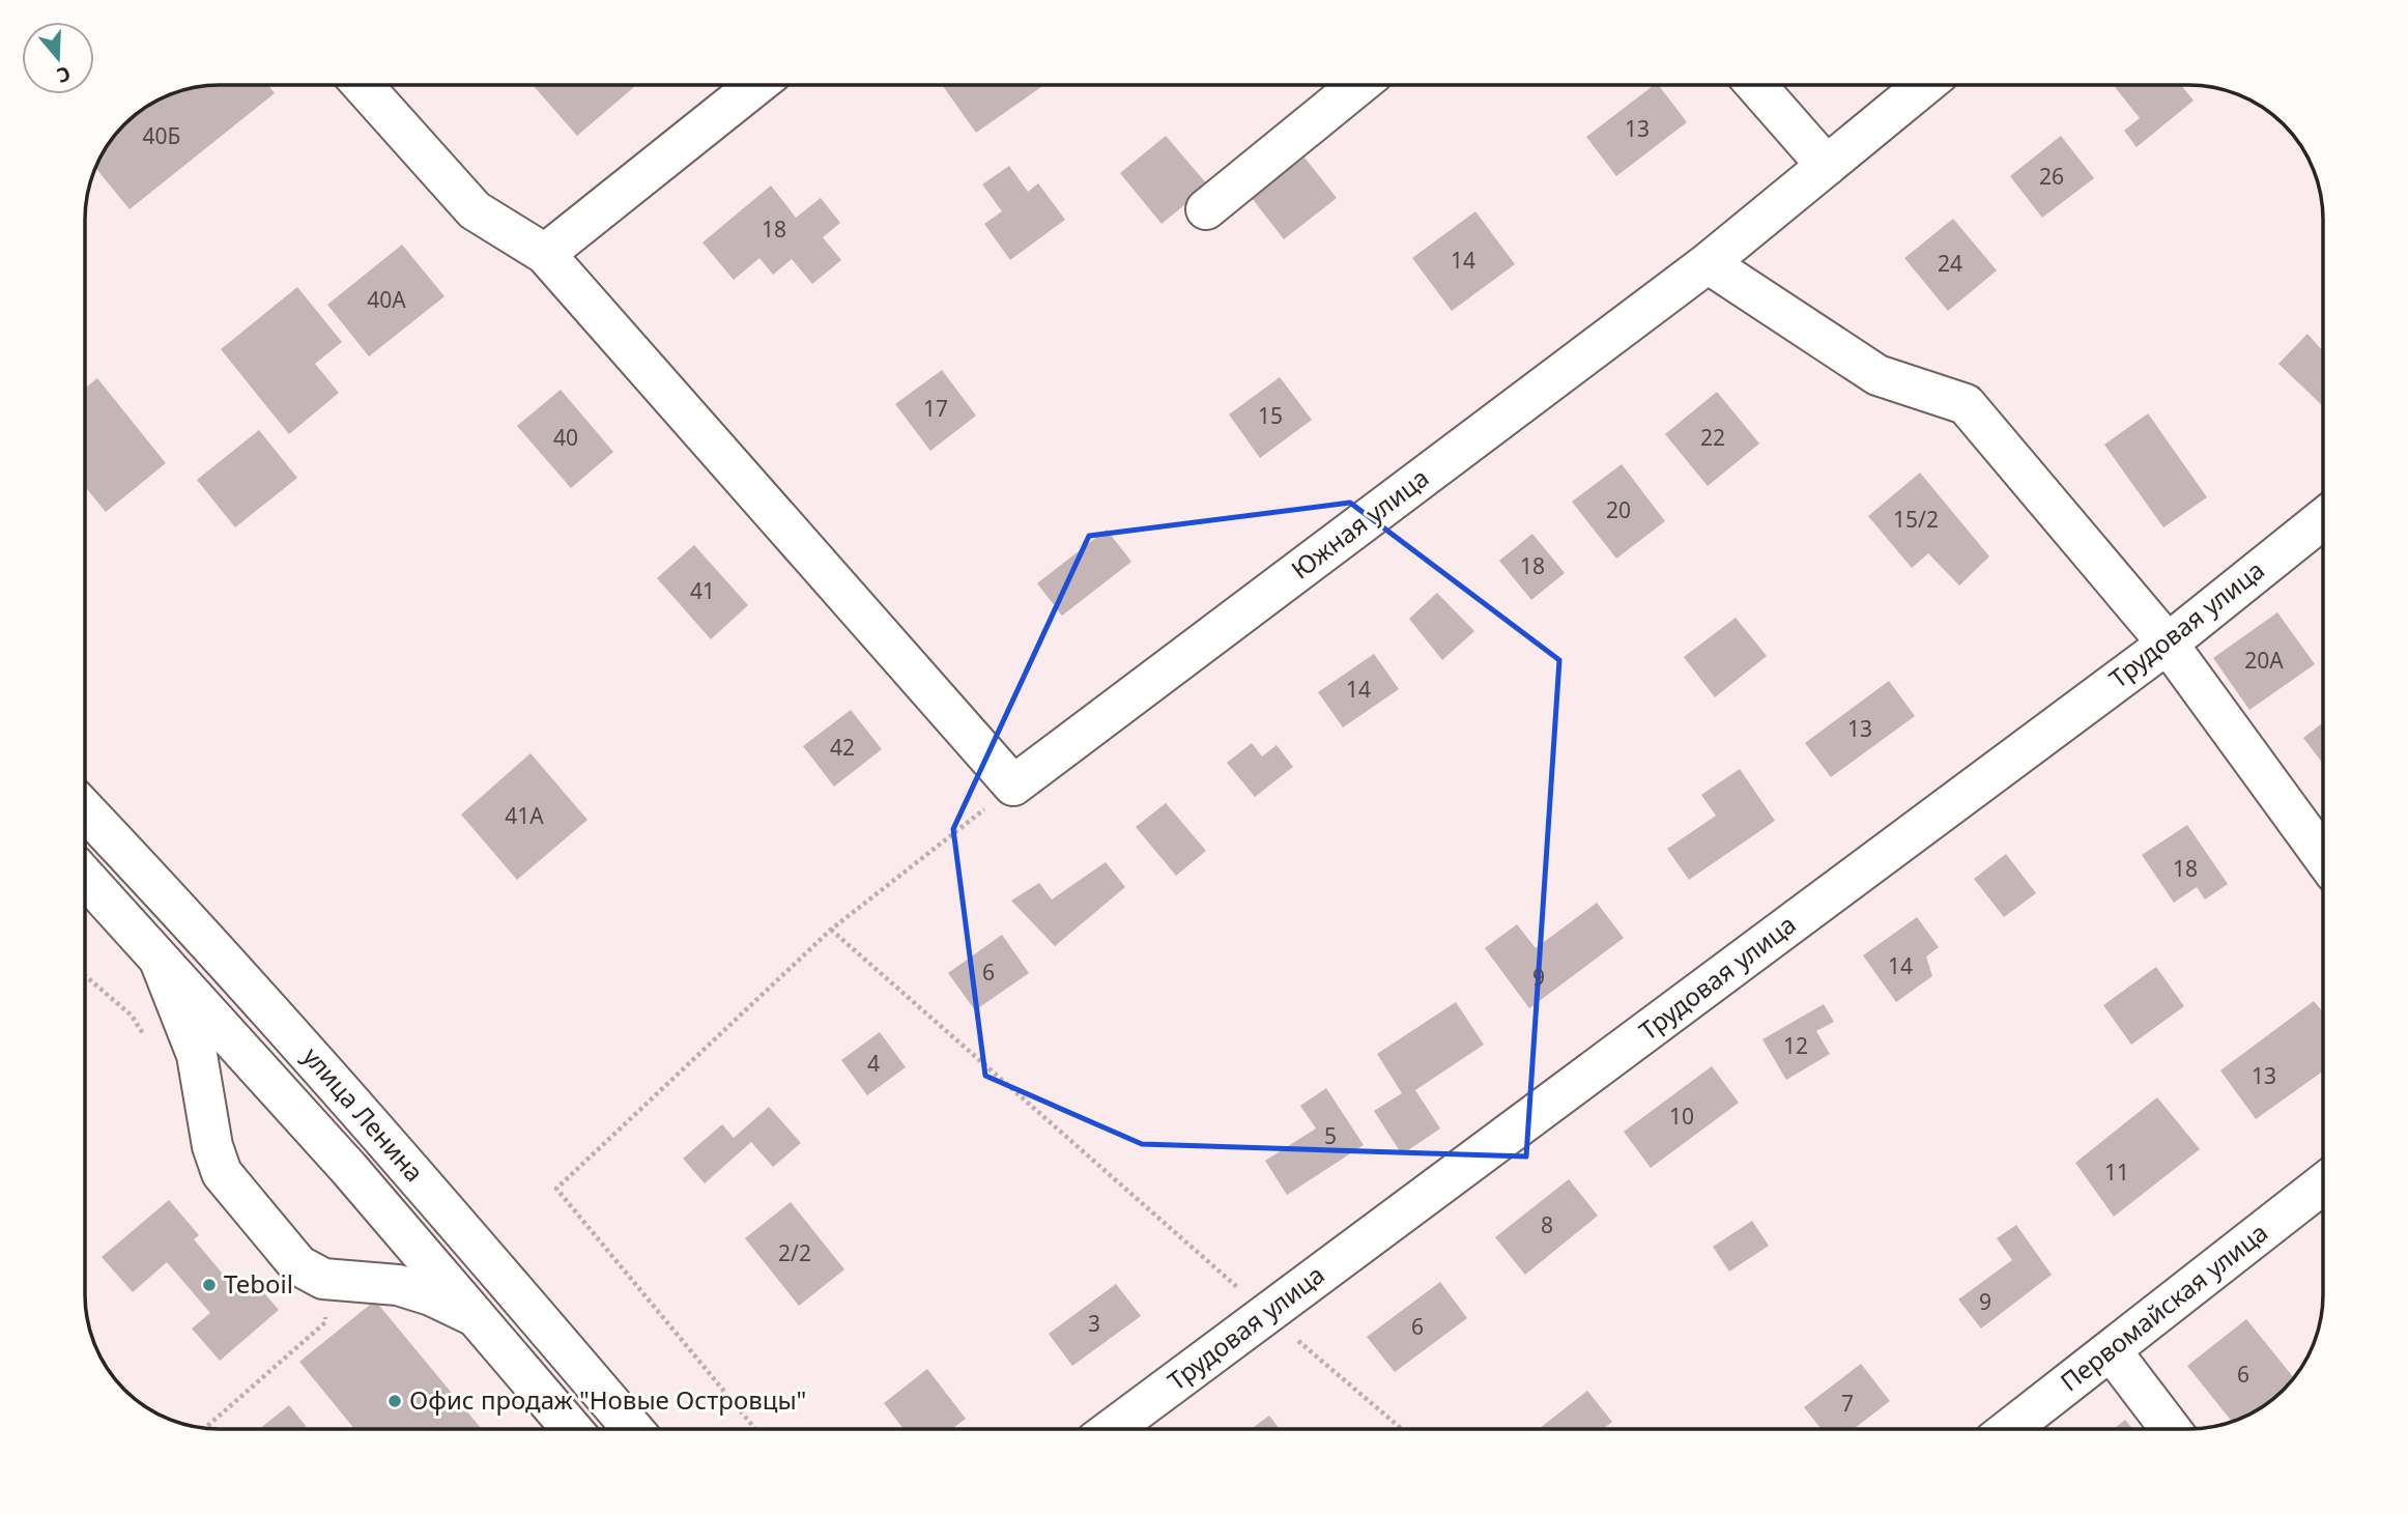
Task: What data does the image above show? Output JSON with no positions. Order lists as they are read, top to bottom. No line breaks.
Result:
{"streets":{"street":["Южная улица","Трудовая улица","улица Ленина","Первомайская улица"]},"places":["Teboil","Офис продаж \"Новые Островцы\""],"house_numbers":["13","40Б","26","18","14","24","40А","17","15","40","22","20","15/2","18","41","20А","14","13","42","41А","18","14","6","9","12","4","13","10","5","11","8","2/2","9","3","6","6","7"],"north":"bottom"}
